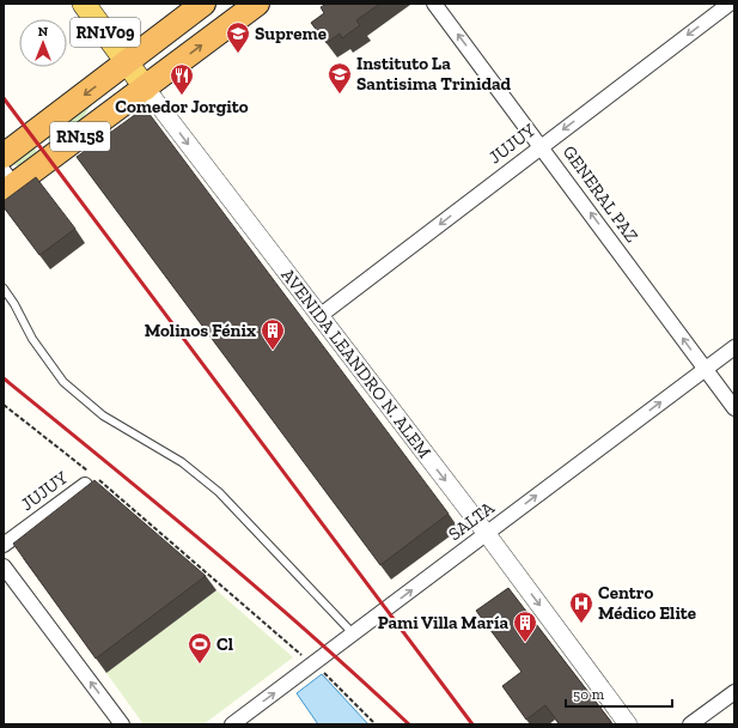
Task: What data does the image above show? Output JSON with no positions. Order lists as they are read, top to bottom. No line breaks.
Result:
{"streets":{"highway":["RN158"],"main road":["RN1V09","AVENIDA LEANDRO N. ALEM"],"street":["JUJUY","GENERAL PAZ","SALTA"]},"crossings":[["RN158","AVENIDA LEANDRO N. ALEM"],["JUJUY","GENERAL PAZ"],["JUJUY","AVENIDA LEANDRO N. ALEM"],["GENERAL PAZ","SALTA"],["AVENIDA LEANDRO N. ALEM","SALTA"]],"one_way":["JUJUY","GENERAL PAZ","AVENIDA LEANDRO N. ALEM","SALTA"],"places":{"school or university":["Supreme","Instituto La Santisima Trinidad"],"restaurant":["Comedor Jorgito"],"building":["Molinos Fénix","Pami Villa María"],"hospital":["Centro Médico Elite"],"sports":["Cl"]},"scale_bar":"50 m","north":"top"}
